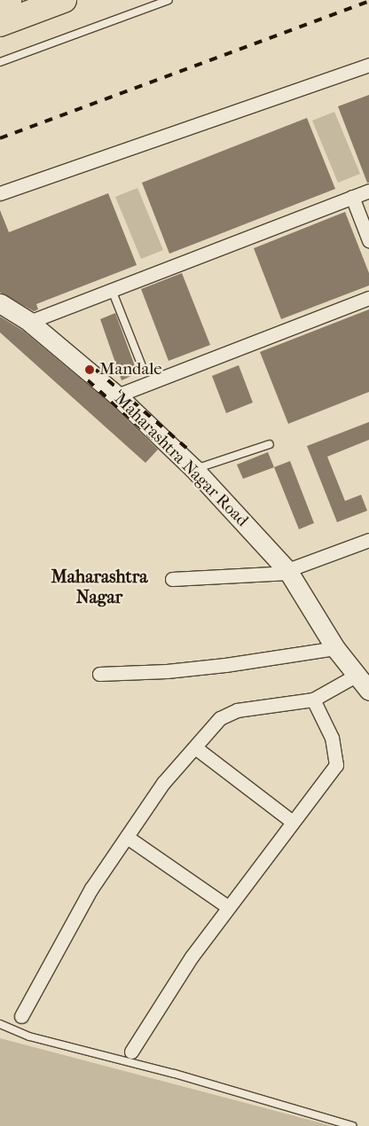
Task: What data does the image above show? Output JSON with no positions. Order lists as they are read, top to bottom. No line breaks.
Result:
{"streets":{"street":["Maharashtra Nagar Road"]},"districts":["Maharashtra Nagar"],"places":["Mandale"]}
